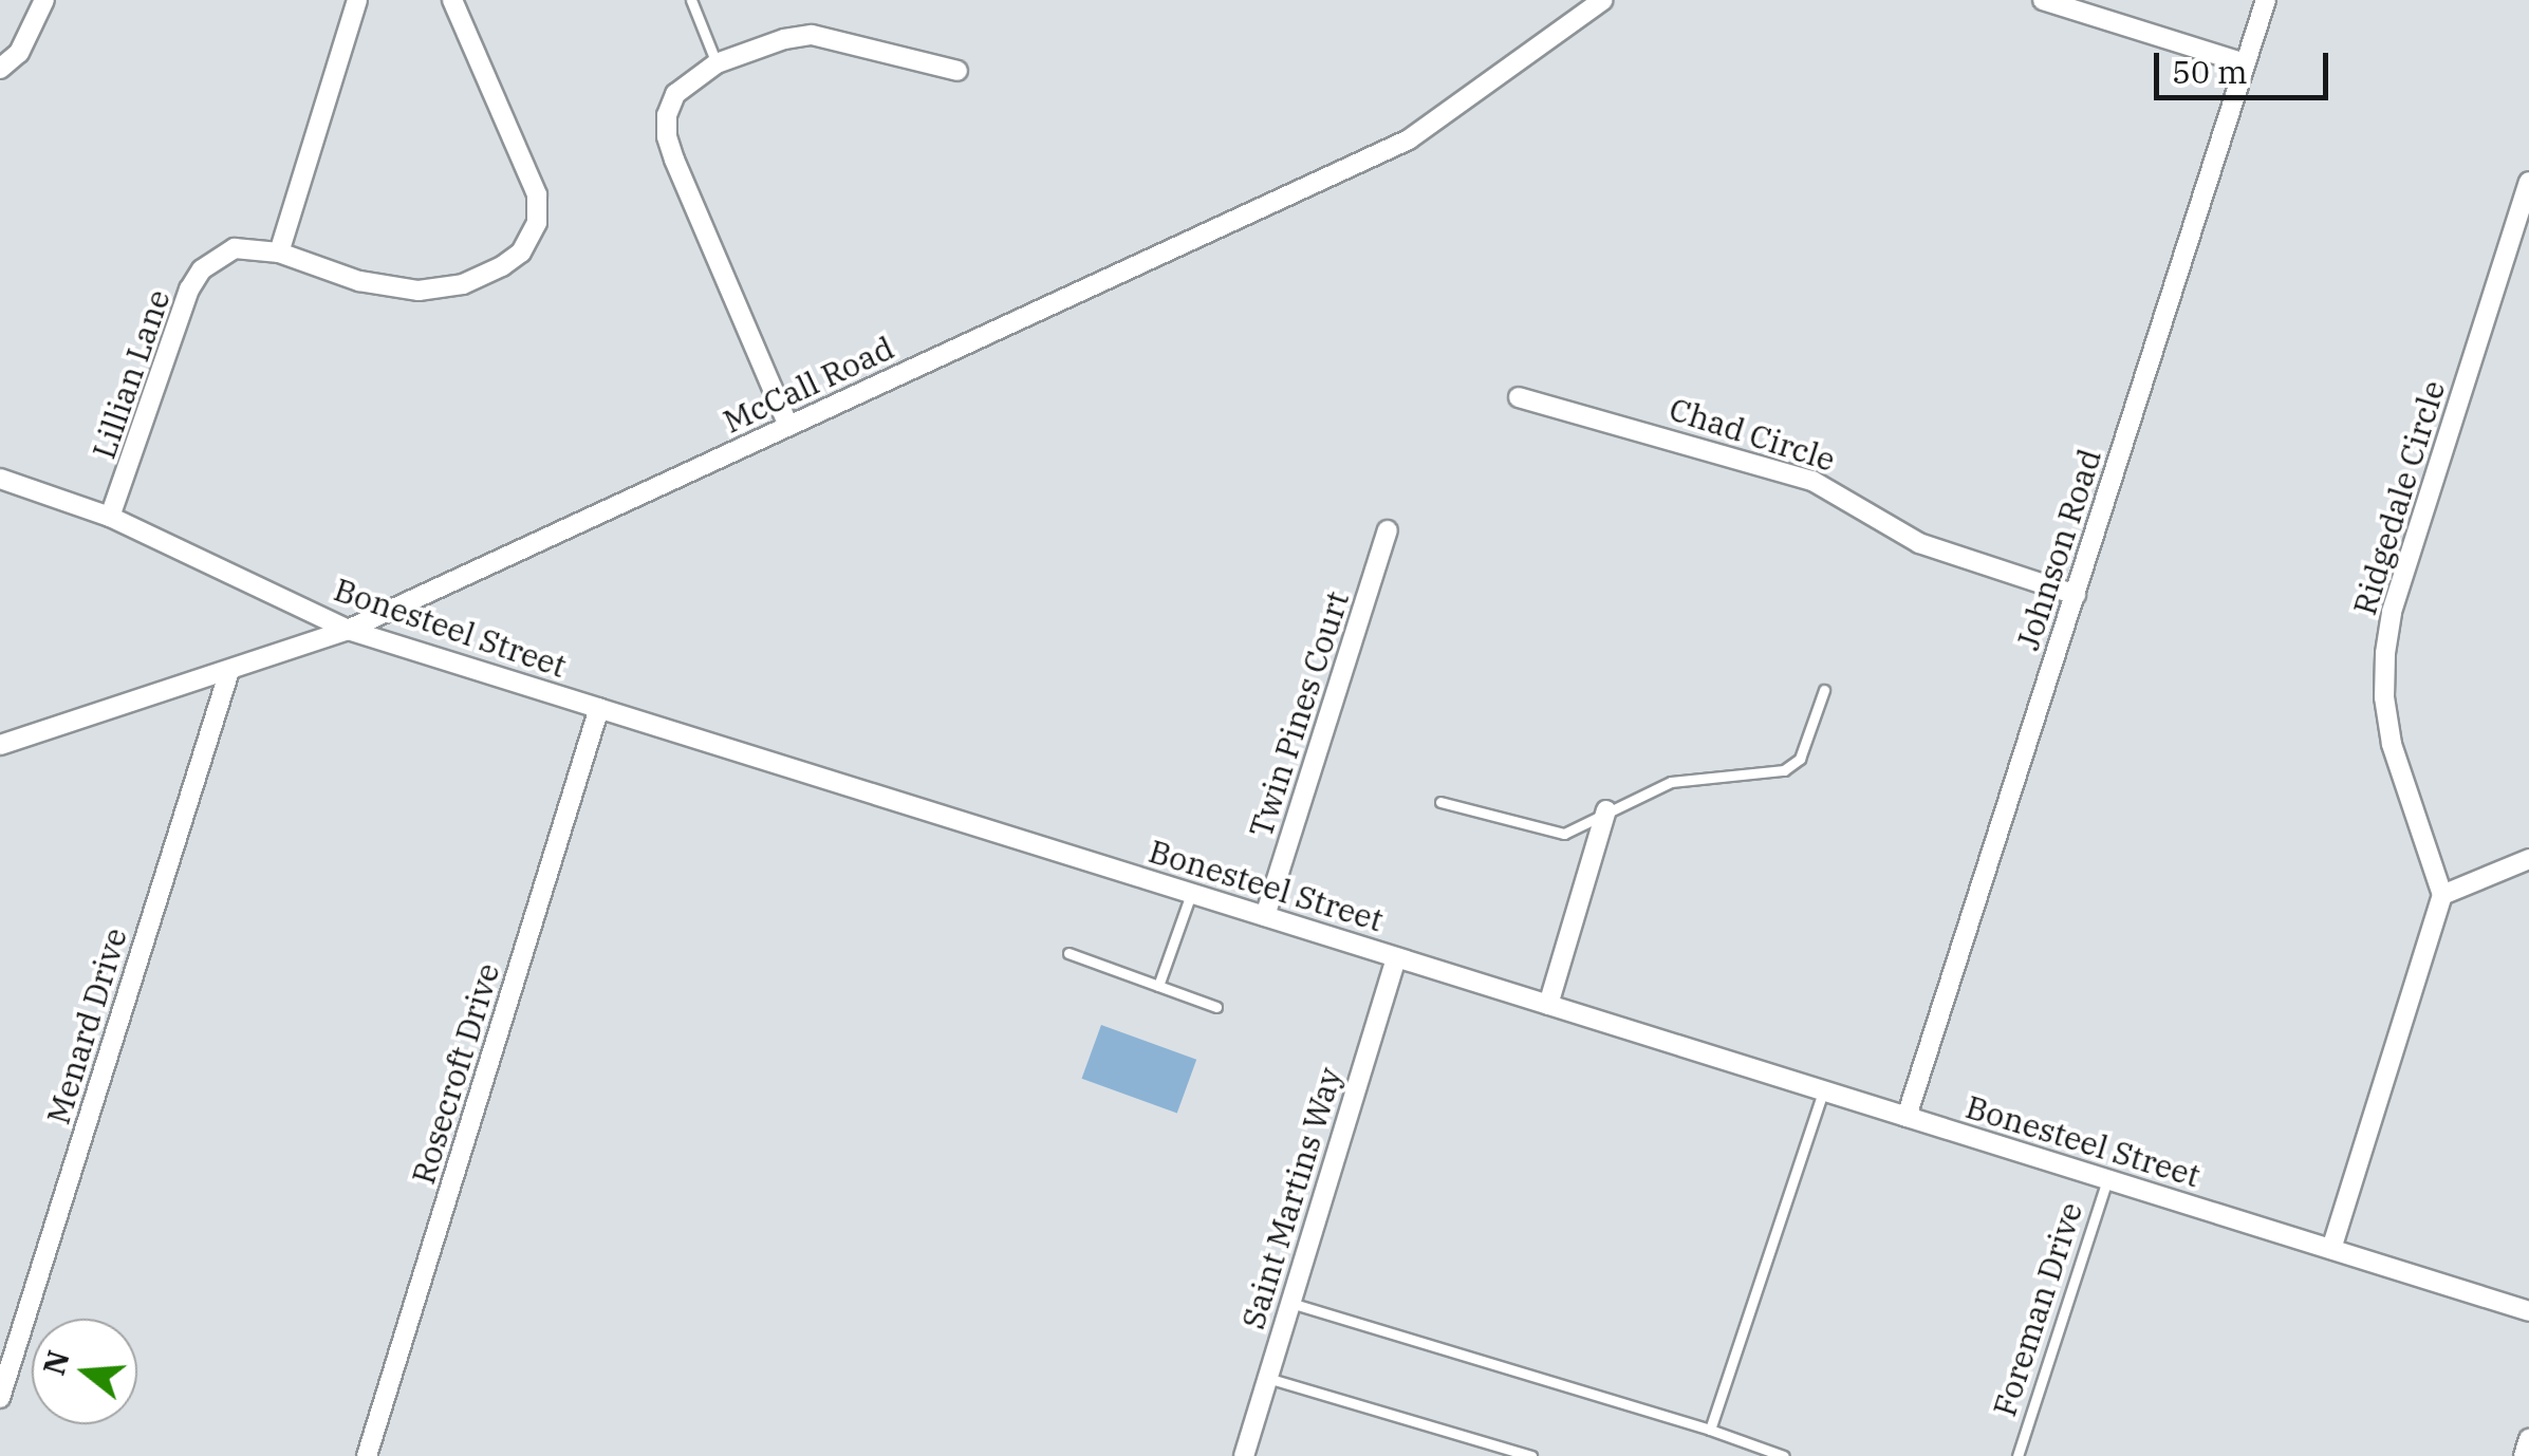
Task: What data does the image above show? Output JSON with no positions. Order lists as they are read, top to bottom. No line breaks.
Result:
{"streets":{"street":["Lillian Lane","McCall Road","Chad Circle","Ridgedale Circle","Johnson Road","Bonesteel Street","Twin Pines Court","Menard Drive","Rosecroft Drive","Saint Martins Way"],"lane":["Foreman Drive"]},"crossings":[["Lillian Lane","Bonesteel Street"],["McCall Road","Bonesteel Street"],["McCall Road","Menard Drive"],["Chad Circle","Johnson Road"],["Johnson Road","Bonesteel Street"],["Bonesteel Street","Twin Pines Court"],["Bonesteel Street","Rosecroft Drive"],["Bonesteel Street","Saint Martins Way"],["Bonesteel Street","Foreman Drive"]],"scale_bar":"50 m","north":"left"}
